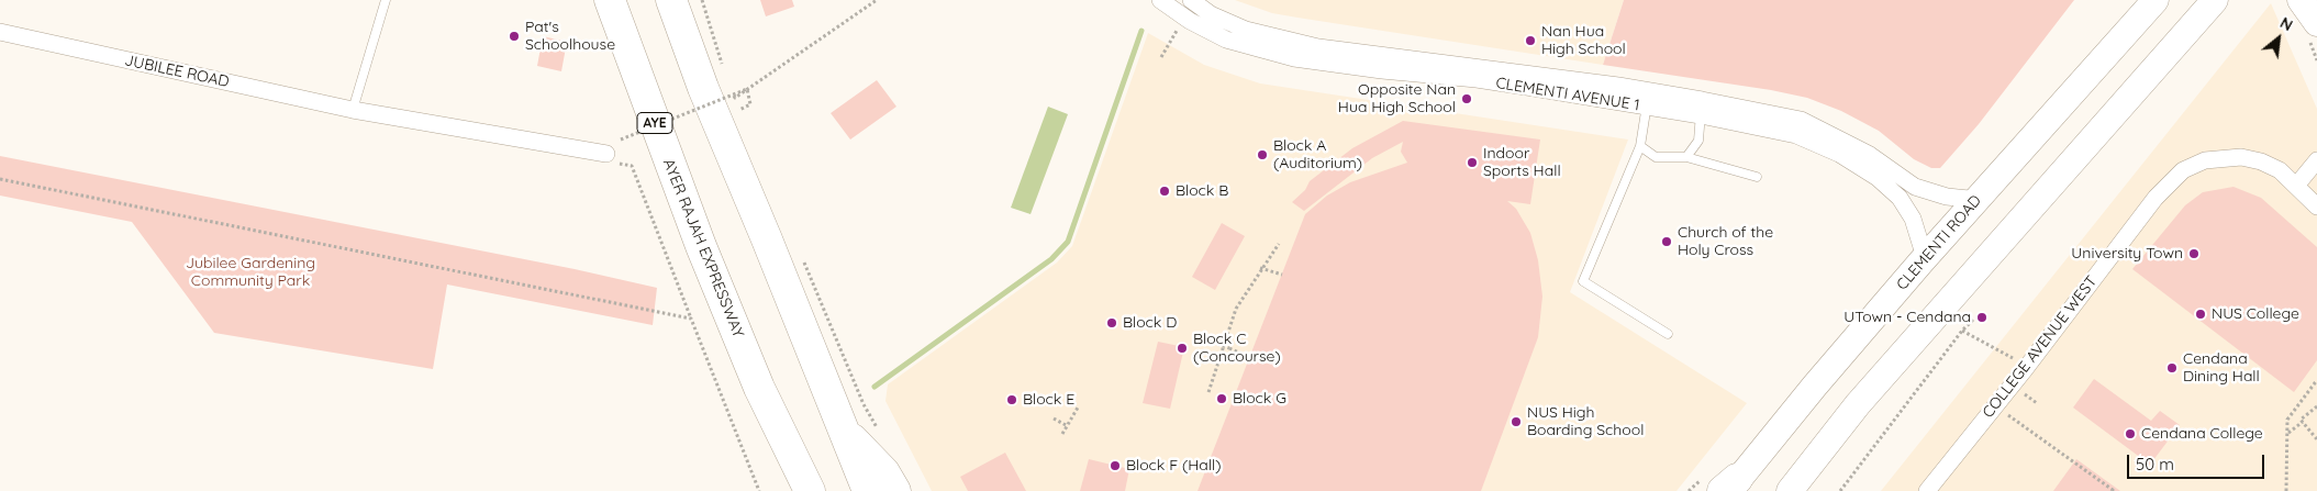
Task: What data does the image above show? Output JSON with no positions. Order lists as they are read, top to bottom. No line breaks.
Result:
{"streets":{"highway":["AYE","AYER RAJAH EXPRESSWAY"],"main road":["CLEMENTI ROAD"],"street":["JUBILEE ROAD","CLEMENTI AVENUE 1","COLLEGE AVENUE WEST"]},"crossings":[["CLEMENTI AVENUE 1","CLEMENTI ROAD"]],"parks":["Jubilee Gardening Community Park"],"places":["Pat's Schoolhouse","Nan Hua High School","Opposite Nan Hua High School","Block A (Auditorium)","Indoor Sports Hall","Block B","Church of the Holy Cross","University Town","NUS College","UTown - Cendana","Block D","Block C (Concourse)","Cendana Dining Hall","Block G","Block E","NUS High Boarding School","Cendana College","Block F (Hall)"],"scale_bar":"50 m","north":"top right"}
